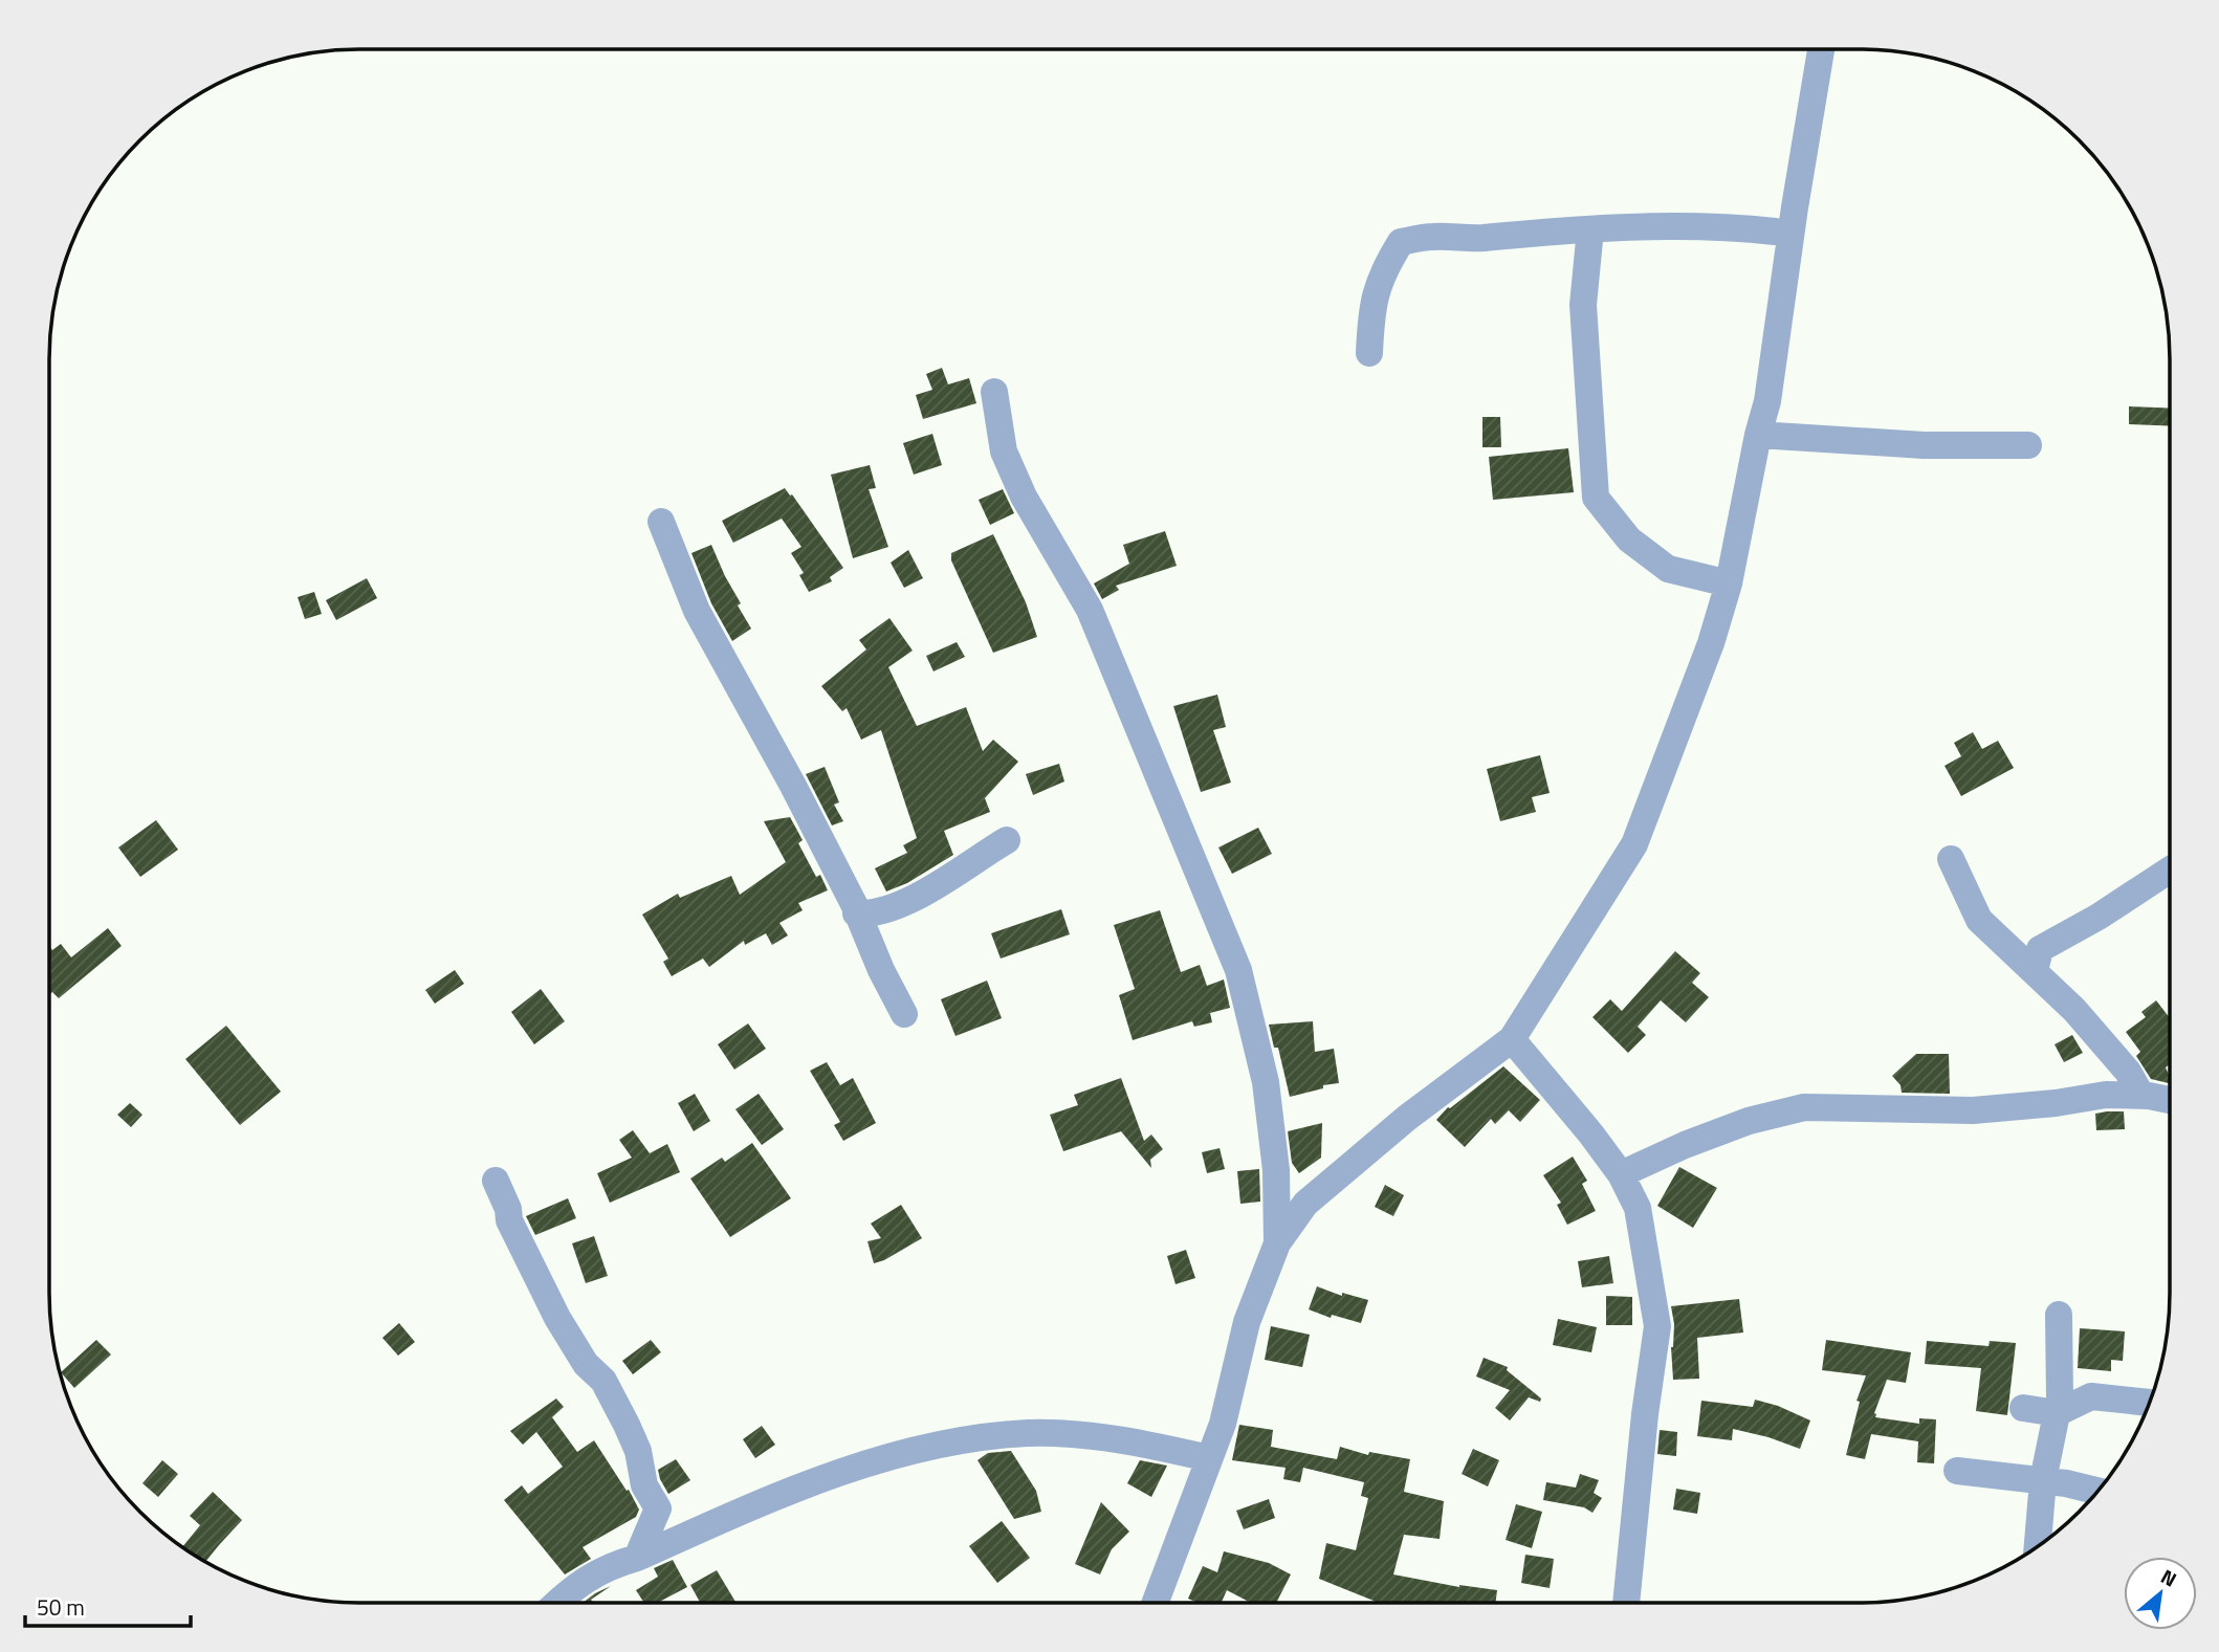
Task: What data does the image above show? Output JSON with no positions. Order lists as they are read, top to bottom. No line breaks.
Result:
{"scale_bar":"50 m","north":"top right"}
